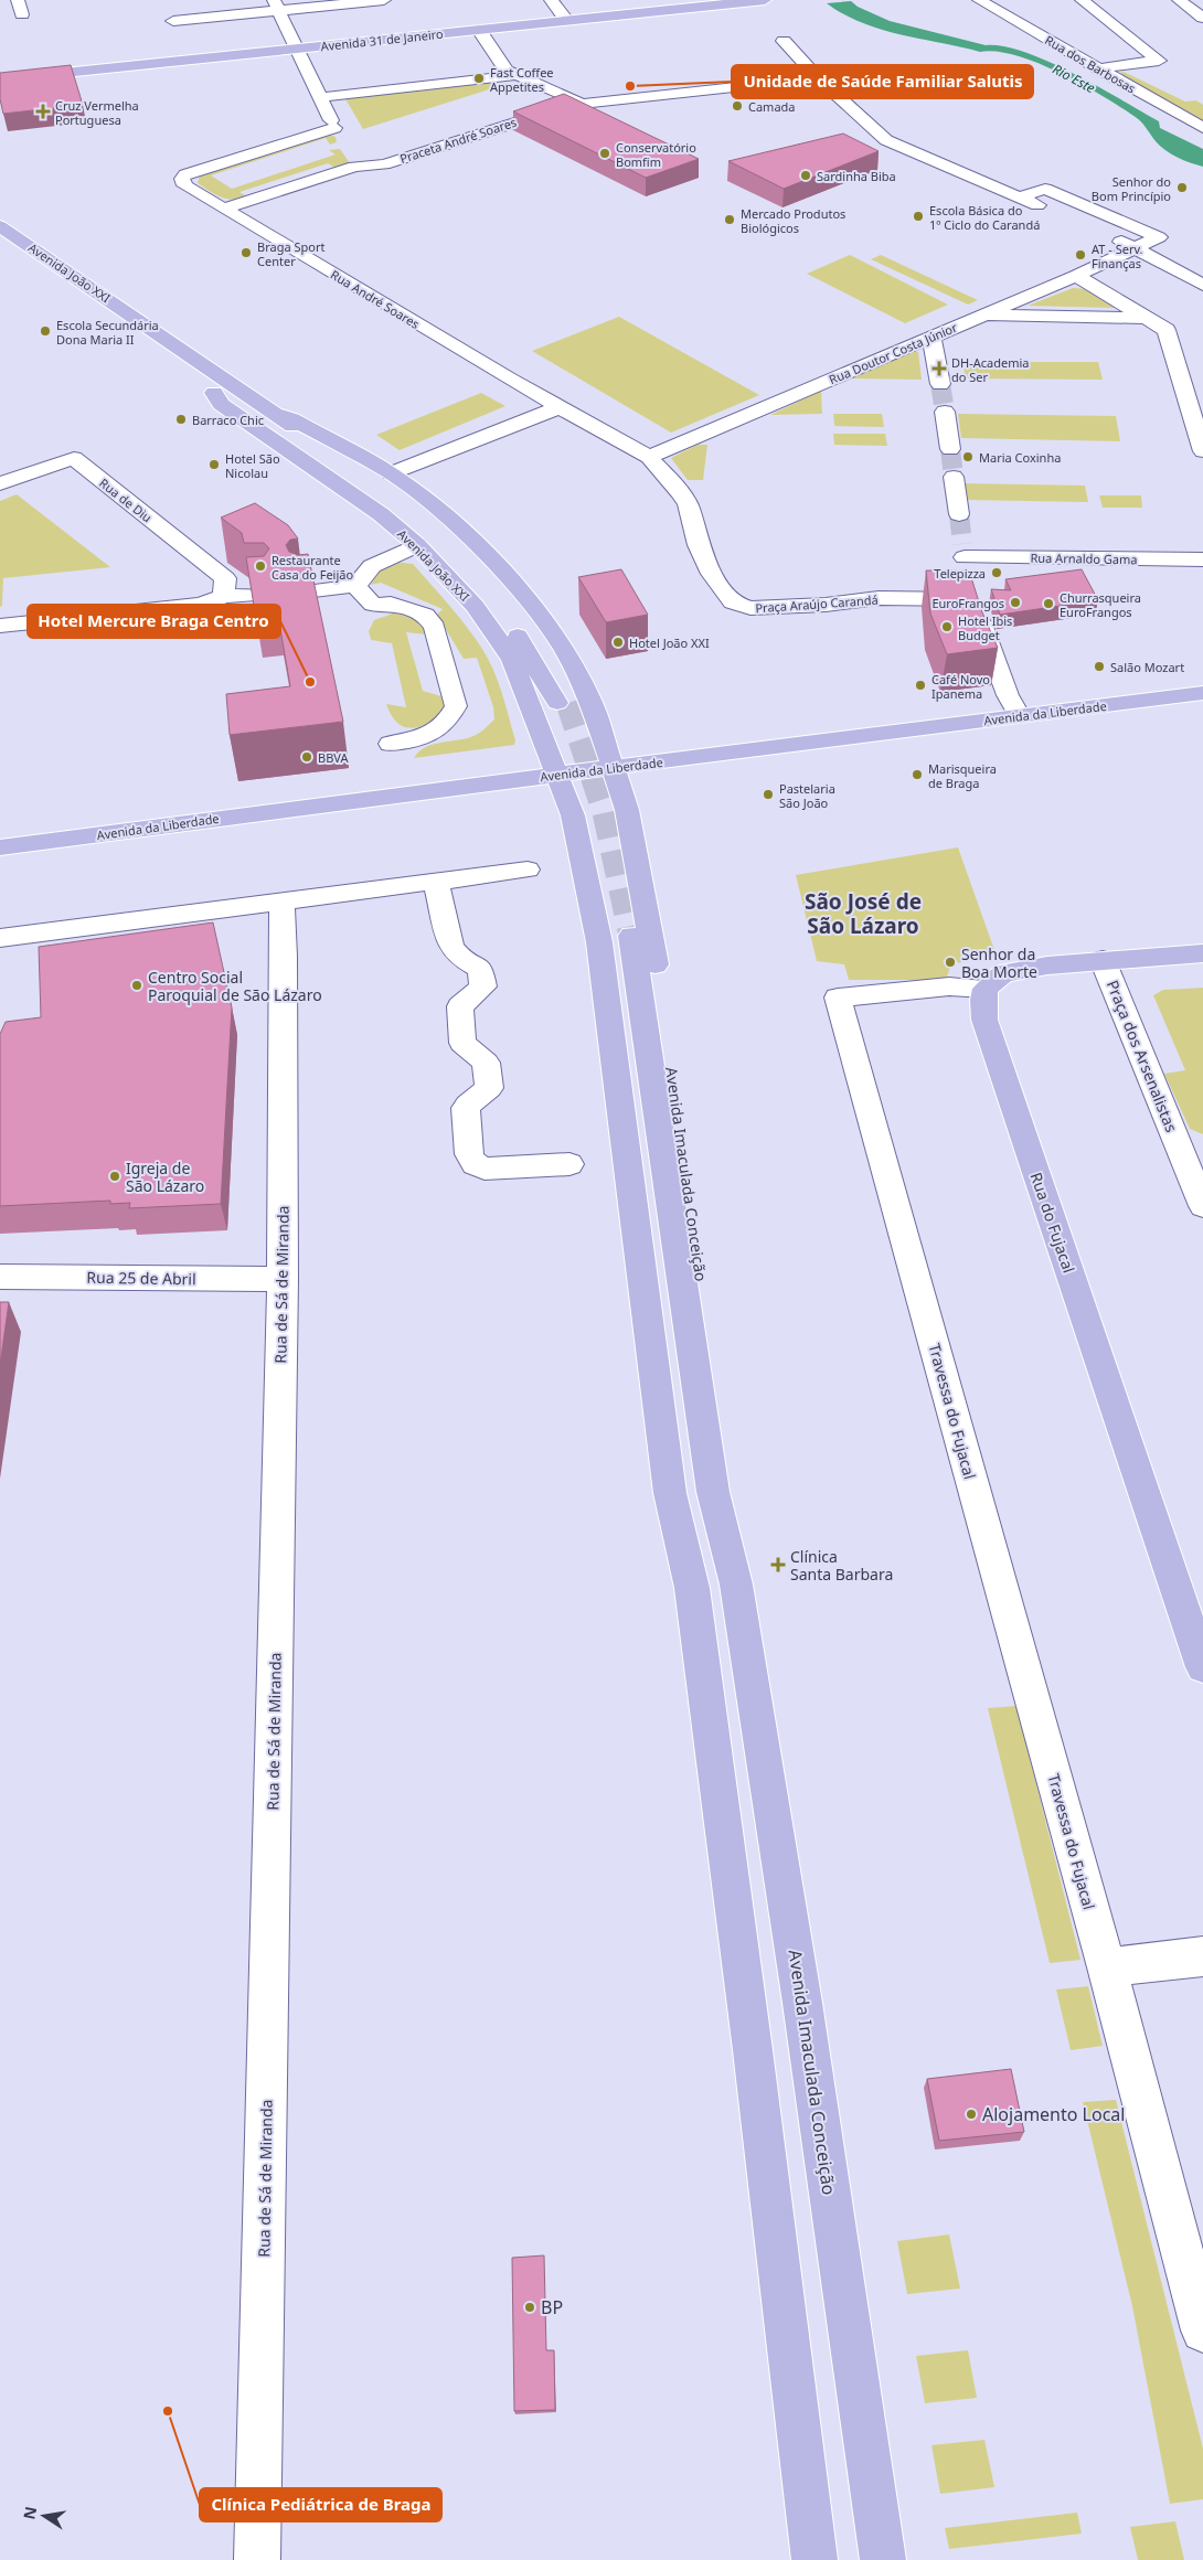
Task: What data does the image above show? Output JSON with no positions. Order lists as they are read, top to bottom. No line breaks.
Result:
{"streets":{"main road":["Avenida 31 de Janeiro","Avenida João XXI","Avenida da Liberdade","Avenida Imaculada Conceição","Rua do Fujacal"],"street":["Rua dos Barbosas","Praceta André Soares","Rua André Soares","Rua Doutor Costa Júnior","Rua de Diu","Rua Arnaldo Gama","Praça Araújo Carandá","Praça dos Arsenalistas","Rua 25 de Abril","Rua de Sá de Miranda","Travessa do Fujacal"]},"crossings":[["Praceta André Soares","Rua André Soares"],["Avenida João XXI","Avenida da Liberdade"],["Avenida João XXI","Avenida Imaculada Conceição"],["Rua André Soares","Rua Doutor Costa Júnior"],["Rua André Soares","Praça Araújo Carandá"],["Rua Doutor Costa Júnior","Praça Araújo Carandá"],["Rua Arnaldo Gama","Praça Araújo Carandá"],["Avenida da Liberdade","Avenida Imaculada Conceição"],["Rua do Fujacal","Travessa do Fujacal"],["Rua 25 de Abril","Rua de Sá de Miranda"]],"districts":["São José de São Lázaro"],"water":["Rio Este"],"places":{"other":["Fast Coffee Appetites","Unidade de Saúde Familiar Salutis","Camada","Conservatório Bomfim","Sardinha Biba","Senhor do Bom Princípio","Escola Básica do 1º Ciclo do Carandá","Mercado Produtos Biológicos","Braga Sport Center","AT - Serv. Finanças","Escola Secundária Dona Maria II","Barraco Chic","Maria Coxinha","Hotel São Nicolau","Restaurante Casa do Feijão","Telepizza","EuroFrangos","Churrasqueira EuroFrangos","Hotel Ibis Budget","Hotel João XXI","Salão Mozart","Hotel Mercure Braga Centro","Café Novo Ipanema","BBVA","Marisqueira de Braga","Pastelaria São João","Senhor da Boa Morte","Centro Social Paroquial de São Lázaro","Igreja de São Lázaro","Alojamento Local","BP","Clínica Pediátrica de Braga"],"health":["Cruz Vermelha Portuguesa","DH-Academia do Ser","Clínica Santa Barbara"]},"north":"left"}
